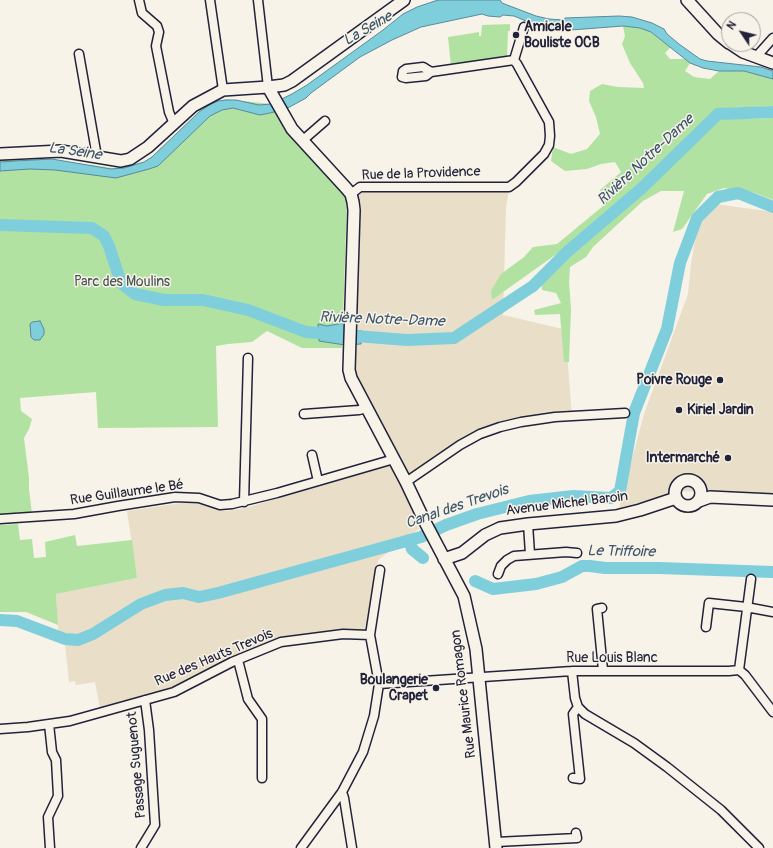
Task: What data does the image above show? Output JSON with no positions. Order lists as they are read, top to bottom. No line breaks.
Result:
{"streets":{"street":["Rue de la Providence","Rue Guillaume le Bé","Avenue Michel Baroin","Rue des Hauts Trevois","Rue Louis Blanc","Rue Maurice Romagon","Passage Suguenot"]},"crossings":[["Rue de la Providence","Rue Guillaume le Bé"],["Rue de la Providence","Rue Maurice Romagon"],["Avenue Michel Baroin","Rue Maurice Romagon"],["Rue des Hauts Trevois","Passage Suguenot"],["Rue Louis Blanc","Rue Maurice Romagon"]],"water":["La Seine","Rivière Notre-Dame","Canal des Trevois","Le Triffoire"],"parks":["Parc des Moulins"],"places":["Amicale Bouliste OCB","Poivre Rouge","Kiriel Jardin","Intermarché","Boulangerie Crapet"],"north":"top left"}
